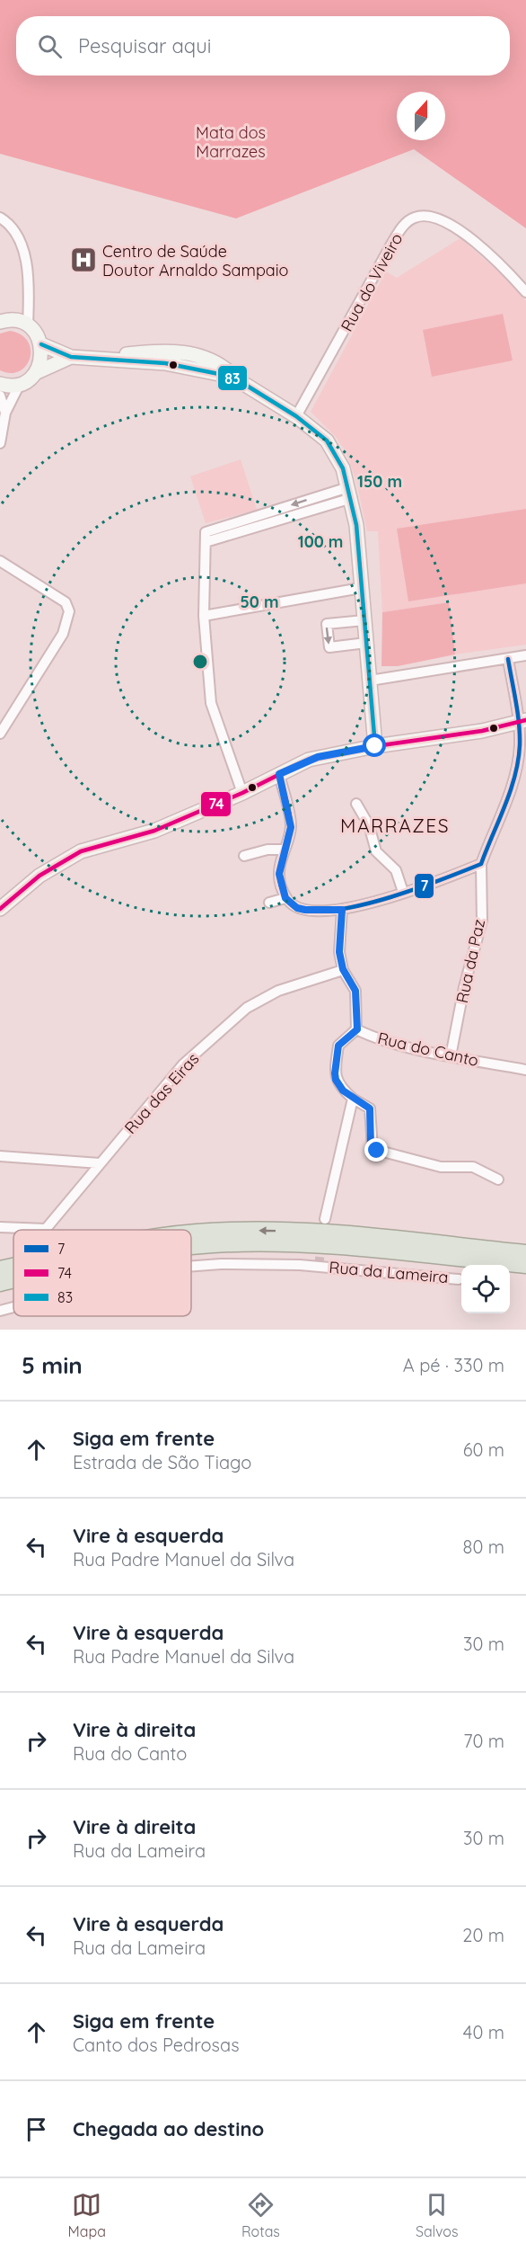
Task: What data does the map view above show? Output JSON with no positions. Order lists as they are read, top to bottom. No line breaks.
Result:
{"streets":{"street":["Rua do Viveiro","Rua da Paz","Rua do Canto","Rua das Eiras","Rua da Lameira"]},"crossings":[["Rua da Paz","Rua do Canto"],["Rua do Canto","Rua das Eiras"]],"districts":["MARRAZES"],"parks":["Mata dos Marrazes"],"places":{"hospital":["Centro de Saúde Doutor Arnaldo Sampaio"]},"lines":["transit line 83","transit line 7","transit line 74"],"legend":["7","74","83"],"north":"top","page":{"search":"Pesquisar aqui","heading":["5 min","A pé · 330 m"],"list":[["Siga em frente","Estrada de São Tiago","60 m"],["Vire à esquerda","Rua Padre Manuel da Silva","80 m"],["Vire à esquerda","Rua Padre Manuel da Silva","30 m"],["Vire à direita","Rua do Canto","70 m"],["Vire à direita","Rua da Lameira","30 m"],["Vire à esquerda","Rua da Lameira","20 m"],["Siga em frente","Canto dos Pedrosas","40 m"],"Chegada ao destino"],"nav":["Mapa","Rotas","Salvos"]},"rings":["150 m","100 m","50 m"]}
